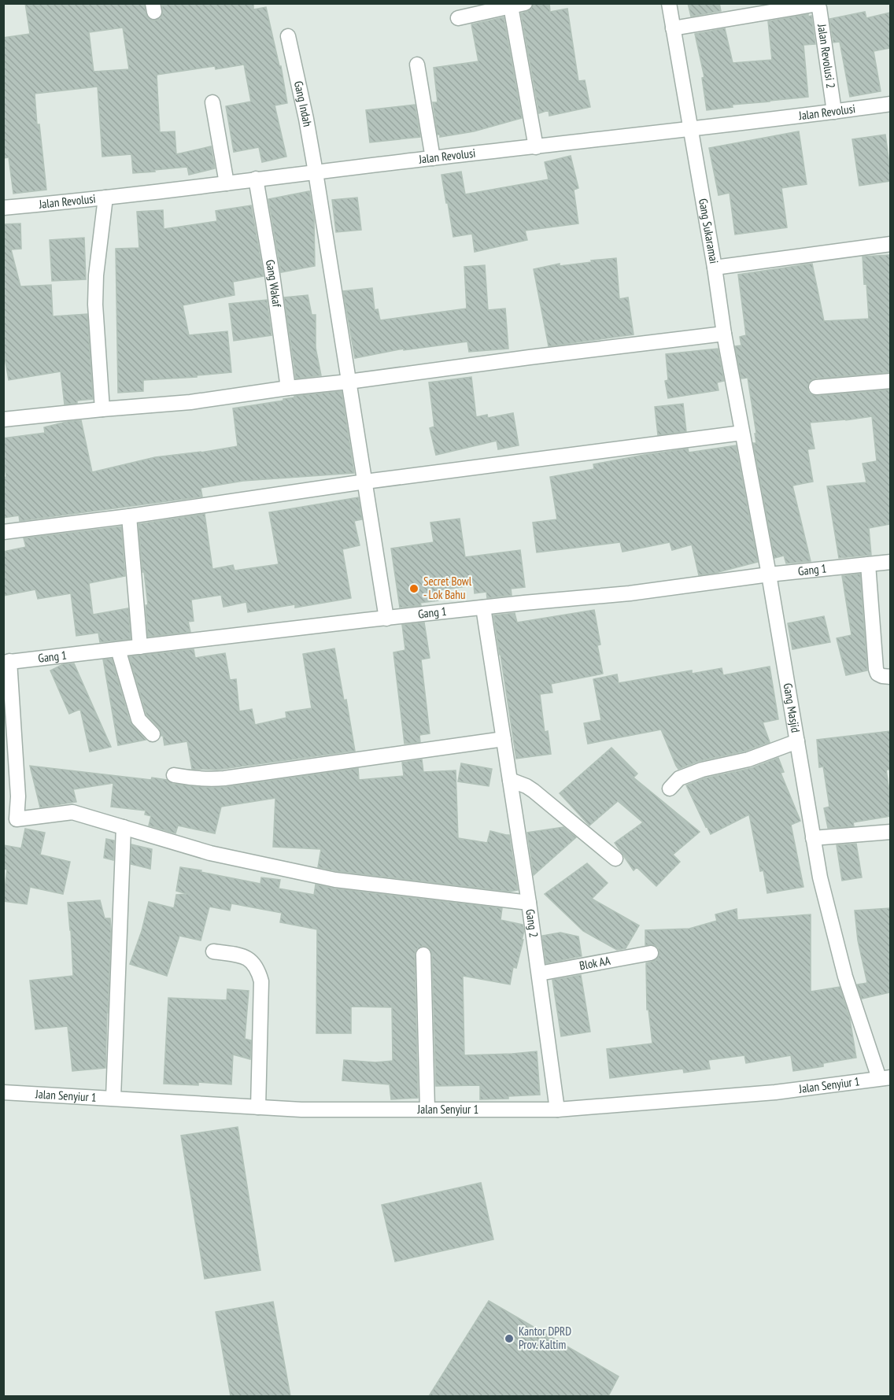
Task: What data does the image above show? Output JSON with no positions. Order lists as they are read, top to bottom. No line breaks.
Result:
{"streets":{"street":["Jalan Revolusi 2","Gang Indah","Jalan Revolusi","Gang Sukaramai","Gang Wakaf","Gang 1","Gang Masjid","Gang 2","Blok AA","Jalan Senyiur 1"]},"crossings":[["Jalan Revolusi 2","Jalan Revolusi"],["Jalan Revolusi 2","Gang Sukaramai"],["Gang Indah","Jalan Revolusi"],["Gang Indah","Gang 1"],["Jalan Revolusi","Gang Sukaramai"],["Jalan Revolusi","Gang Wakaf"],["Gang Sukaramai","Gang Masjid"],["Gang 1","Gang Masjid"],["Gang 1","Gang 2"],["Gang Masjid","Jalan Senyiur 1"],["Gang 2","Blok AA"],["Gang 2","Jalan Senyiur 1"]],"places":["Secret Bowl - Lok Bahu","Kantor DPRD Prov. Kaltim"]}
